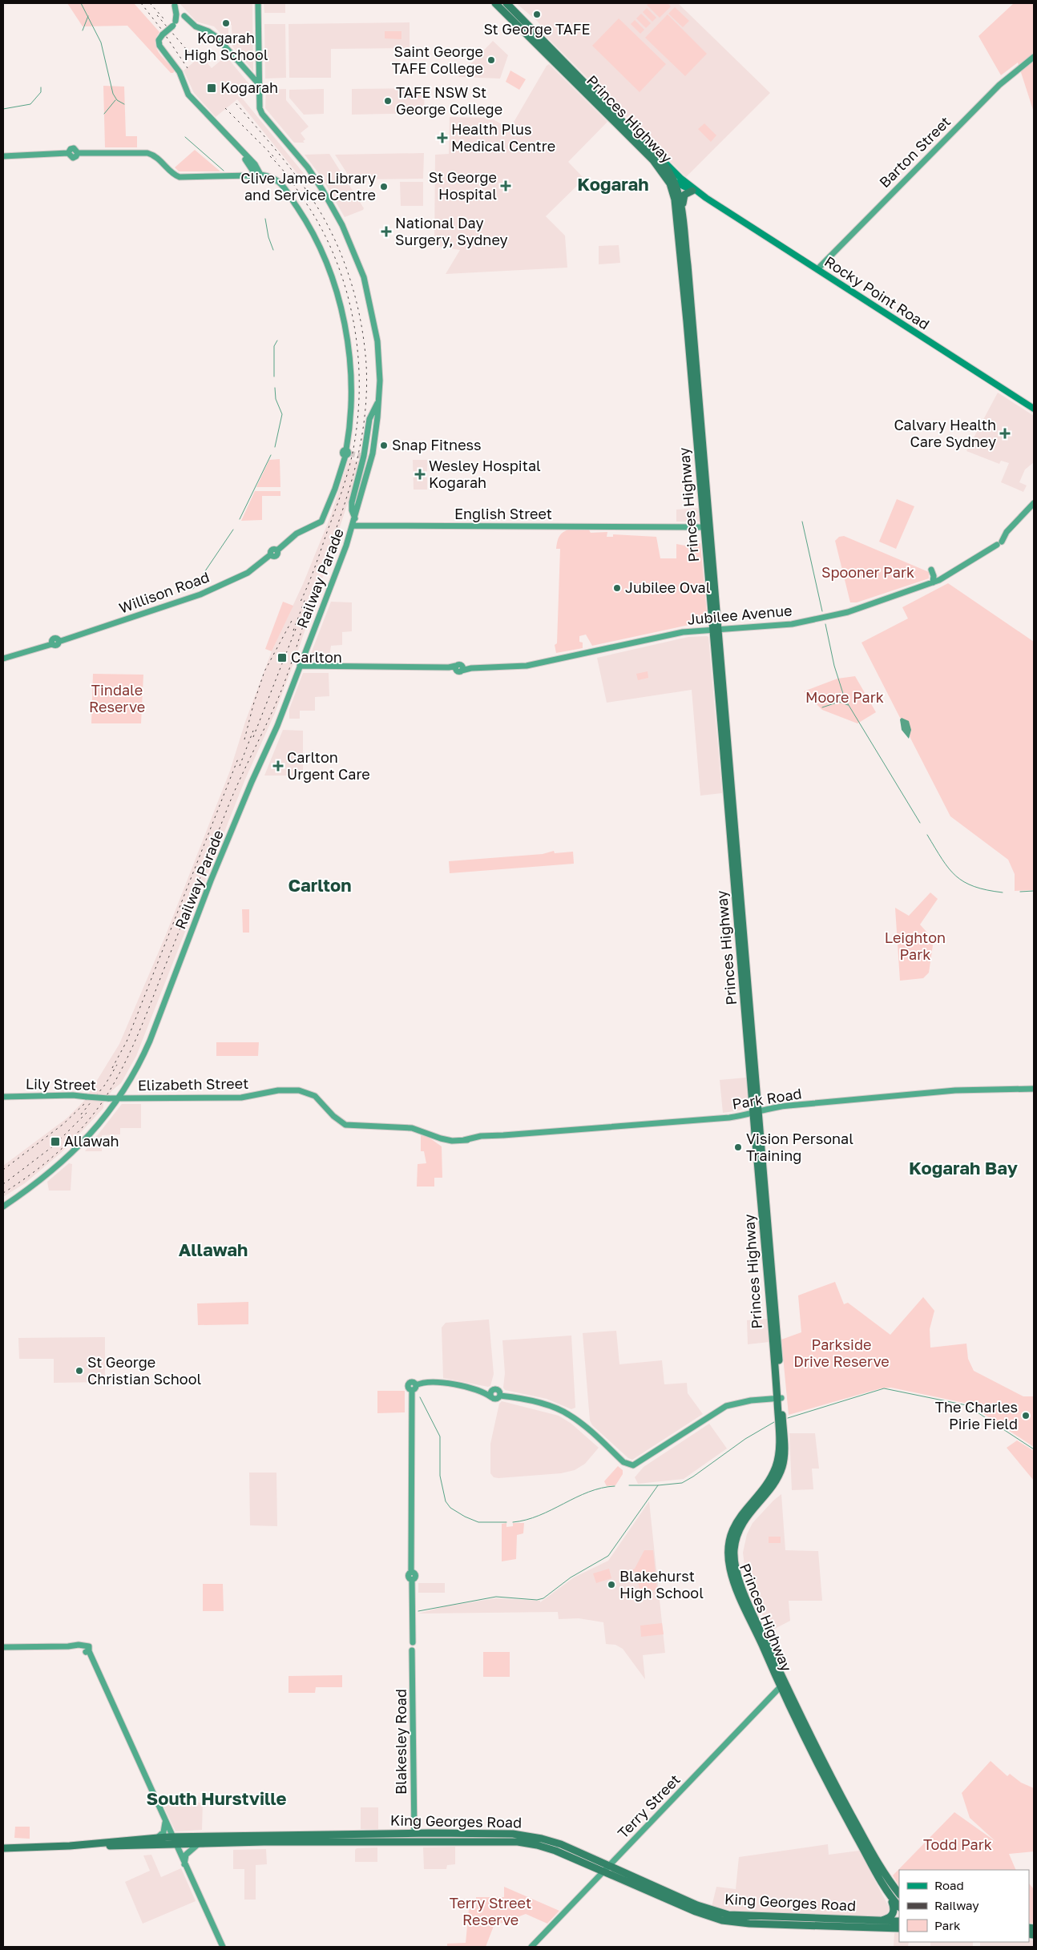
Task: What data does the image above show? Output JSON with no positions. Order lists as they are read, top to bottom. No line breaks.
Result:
{"streets":{"highway":["Princes Highway","King Georges Road"],"main road":["Barton Street","Rocky Point Road","English Street","Railway Parade","Willison Road","Jubilee Avenue","Lily Street","Elizabeth Street","Park Road","Blakesley Road","Terry Street"]},"crossings":[["Princes Highway","Rocky Point Road"],["Princes Highway","English Street"],["Princes Highway","Jubilee Avenue"],["Princes Highway","Park Road"],["Princes Highway","Terry Street"],["Barton Street","Rocky Point Road"],["English Street","Railway Parade"],["Railway Parade","Jubilee Avenue"],["Railway Parade","Lily Street"],["Railway Parade","Elizabeth Street"],["Lily Street","Elizabeth Street"],["Elizabeth Street","Park Road"],["Blakesley Road","King Georges Road"],["Terry Street","King Georges Road"]],"districts":["Kogarah","Carlton","Kogarah Bay","Allawah","South Hurstville"],"parks":["Spooner Park","Tindale Reserve","Moore Park","Leighton Park","Parkside Drive Reserve","Todd Park","Terry Street Reserve"],"places":{"other":["St George TAFE","Kogarah High School","Saint George TAFE College","TAFE NSW St George College","Clive James Library and Service Centre","Snap Fitness","Jubilee Oval","Vision Personal Training","St George Christian School","The Charles Pirie Field","Blakehurst High School"],"transit":["Kogarah","Carlton","Allawah"],"health":["Health Plus Medical Centre","St George Hospital","National Day Surgery, Sydney","Calvary Health Care Sydney","Wesley Hospital Kogarah","Carlton Urgent Care"]},"legend":["Road","Railway","Park"]}
